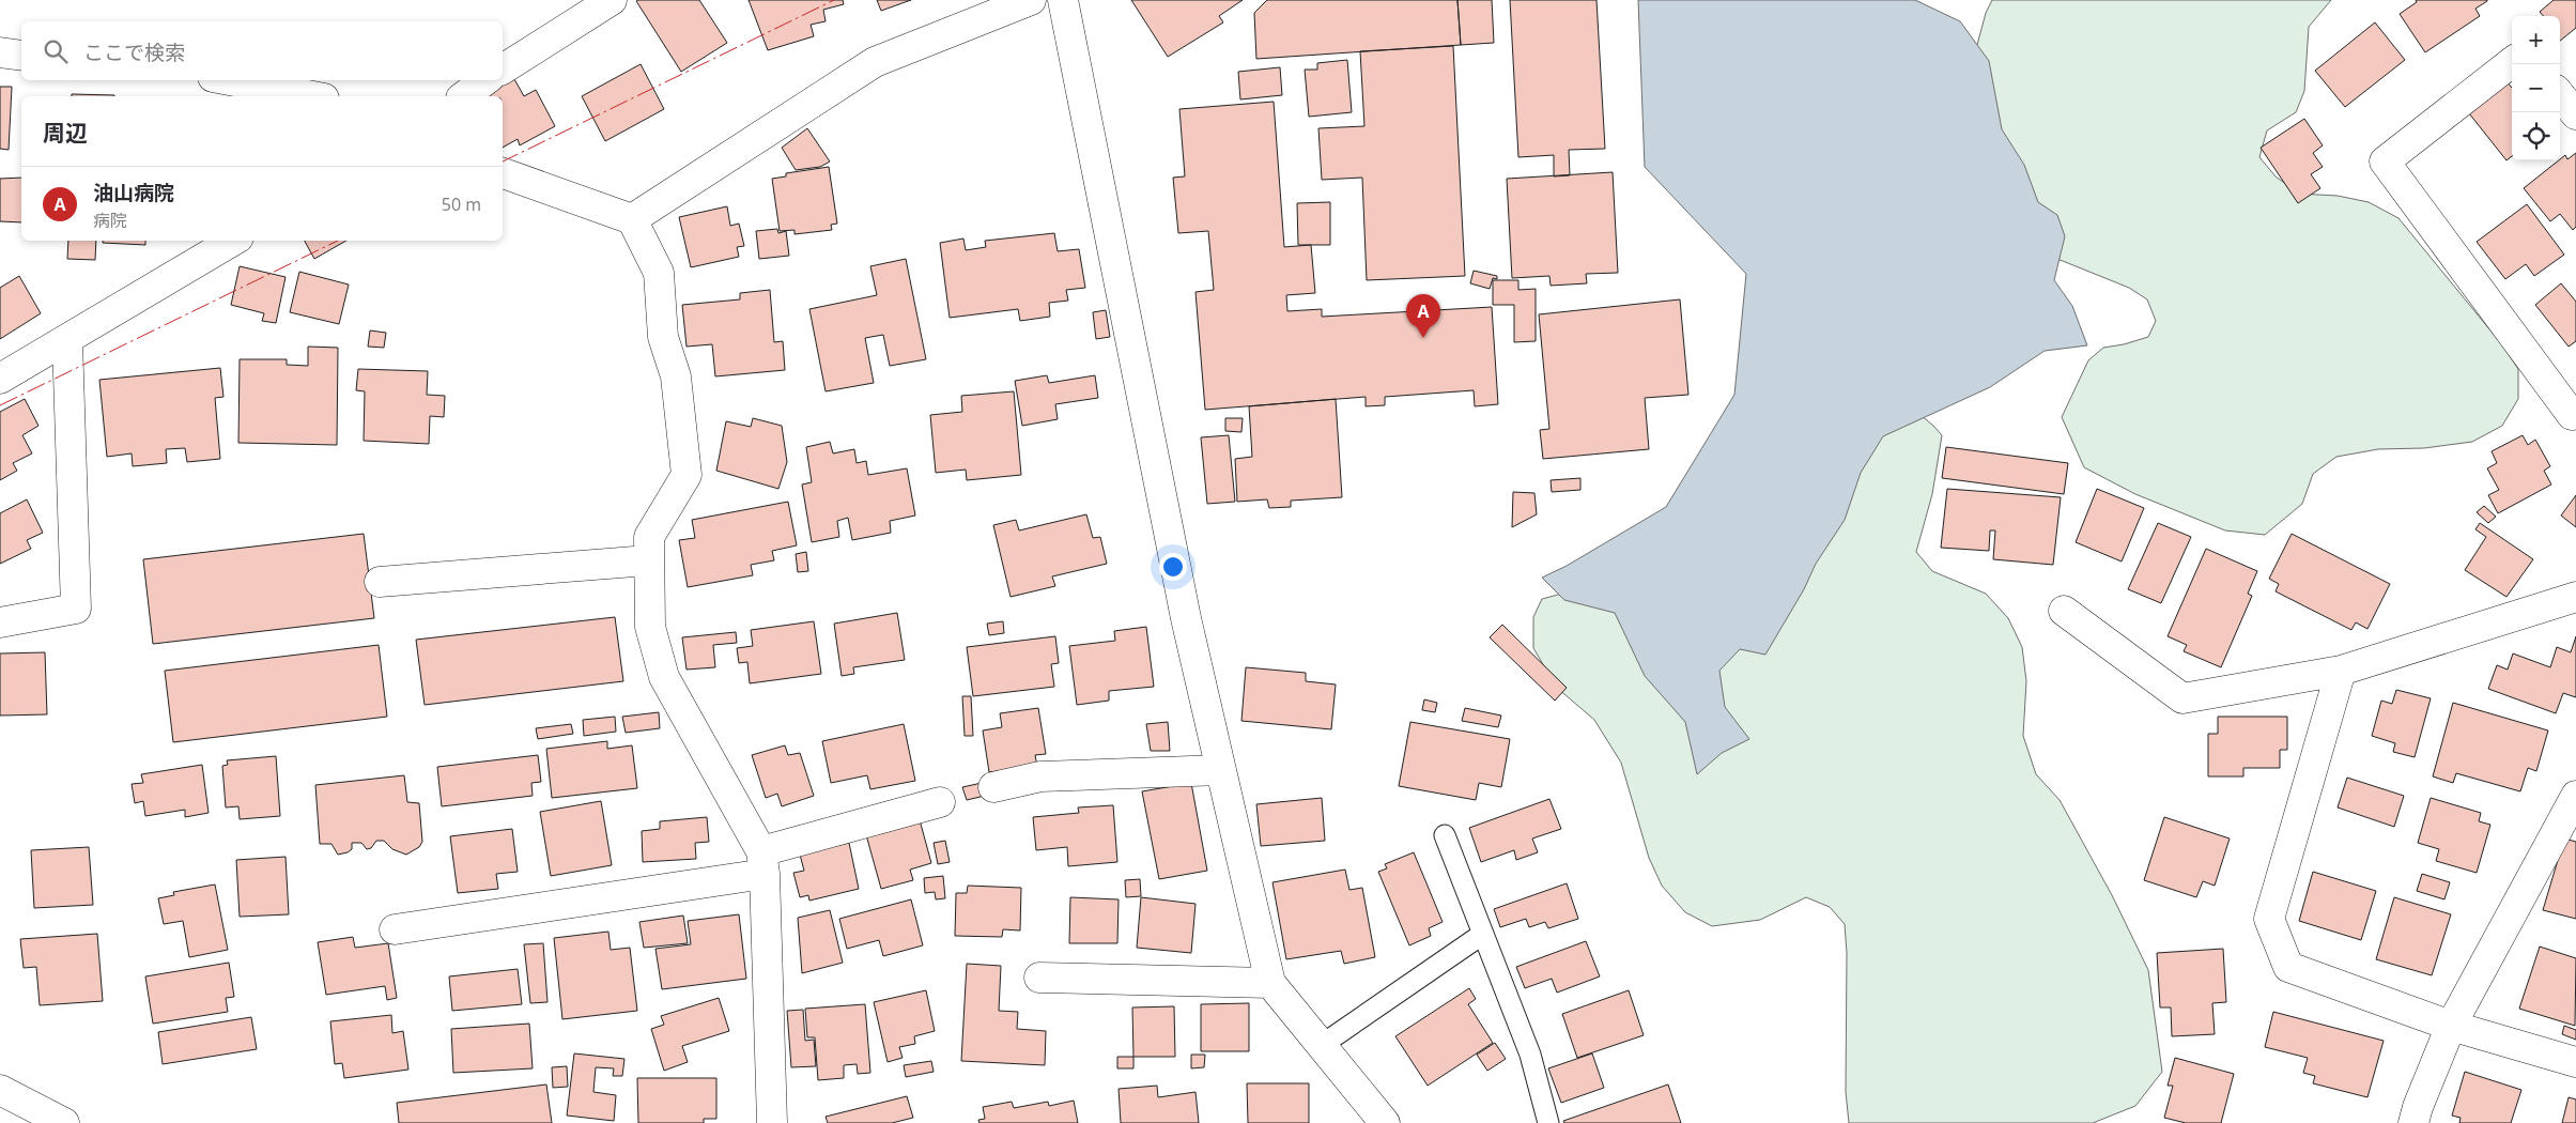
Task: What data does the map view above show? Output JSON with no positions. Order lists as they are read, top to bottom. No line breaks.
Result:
{"page":{"map_buttons":["+","−"],"search":"ここで検索","heading":"周辺","list":[{"mark":"A","name":"油山病院","note":"病院","value":"50 m"}],"pins":"A"}}
